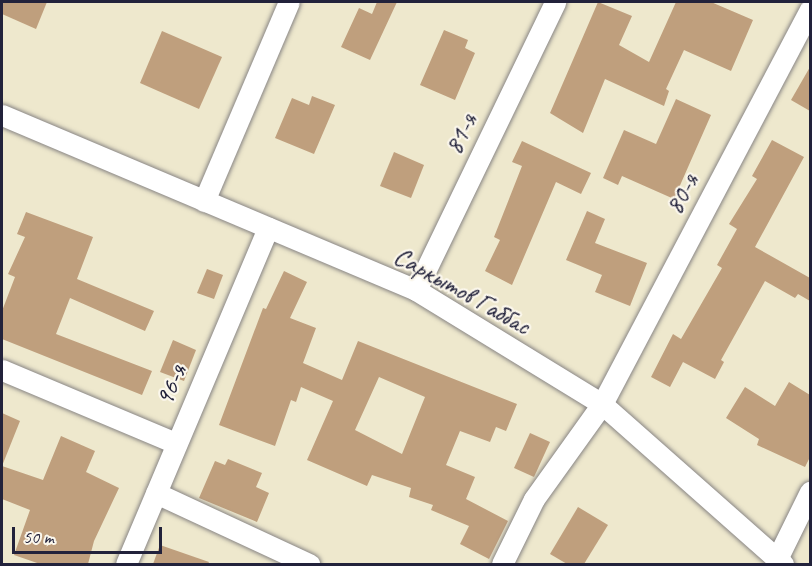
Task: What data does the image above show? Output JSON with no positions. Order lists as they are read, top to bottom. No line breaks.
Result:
{"streets":{"street":["81-я","80-я","Саркытов Габбас","96-я"]},"crossings":[["81-я","Саркытов Габбас"],["80-я","Саркытов Габбас"],["Саркытов Габбас","96-я"]],"scale_bar":"50 m"}
